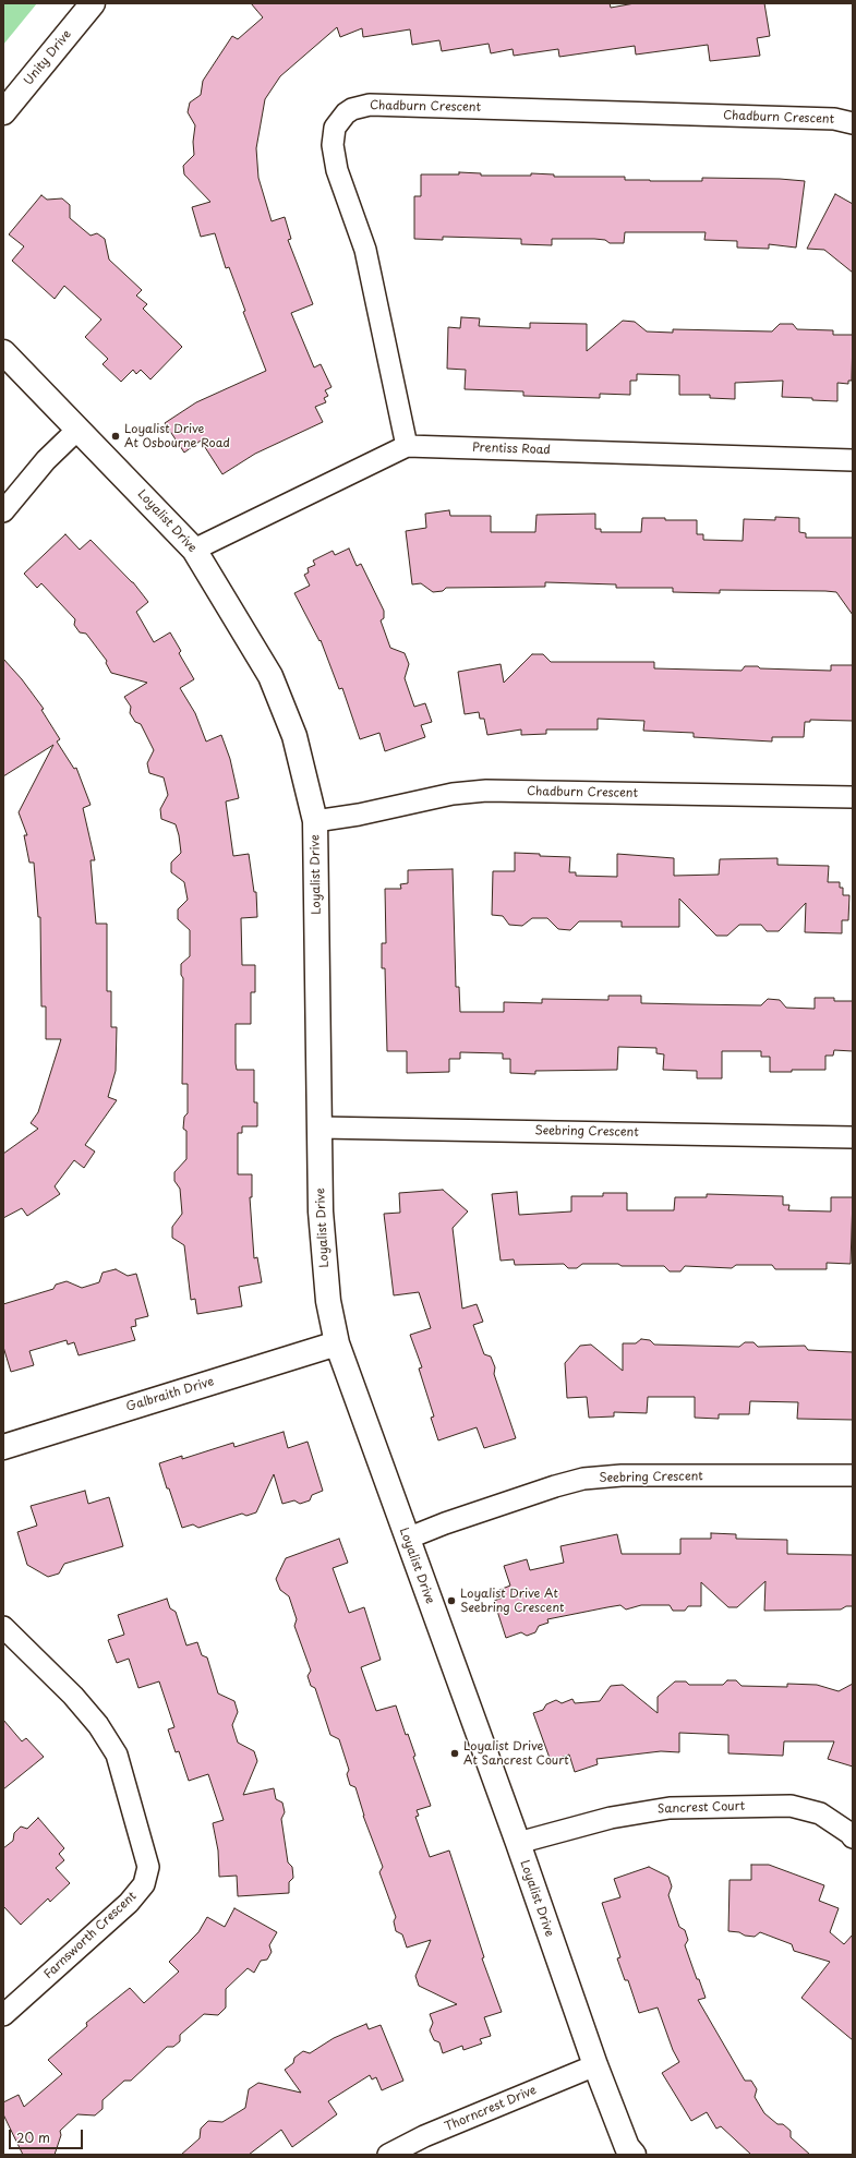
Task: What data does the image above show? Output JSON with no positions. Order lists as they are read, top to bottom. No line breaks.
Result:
{"streets":{"street":["Unity Drive","Chadburn Crescent","Prentiss Road","Loyalist Drive","Seebring Crescent","Galbraith Drive","Sancrest Court","Farnsworth Crescent","Thorncrest Drive"]},"crossings":[["Chadburn Crescent","Prentiss Road"],["Chadburn Crescent","Loyalist Drive"],["Prentiss Road","Loyalist Drive"],["Loyalist Drive","Seebring Crescent"],["Loyalist Drive","Galbraith Drive"],["Loyalist Drive","Sancrest Court"],["Loyalist Drive","Thorncrest Drive"]],"places":["Loyalist Drive At Osbourne Road","Loyalist Drive At Seebring Crescent","Loyalist Drive At Sancrest Court"],"scale_bar":"20 m"}
